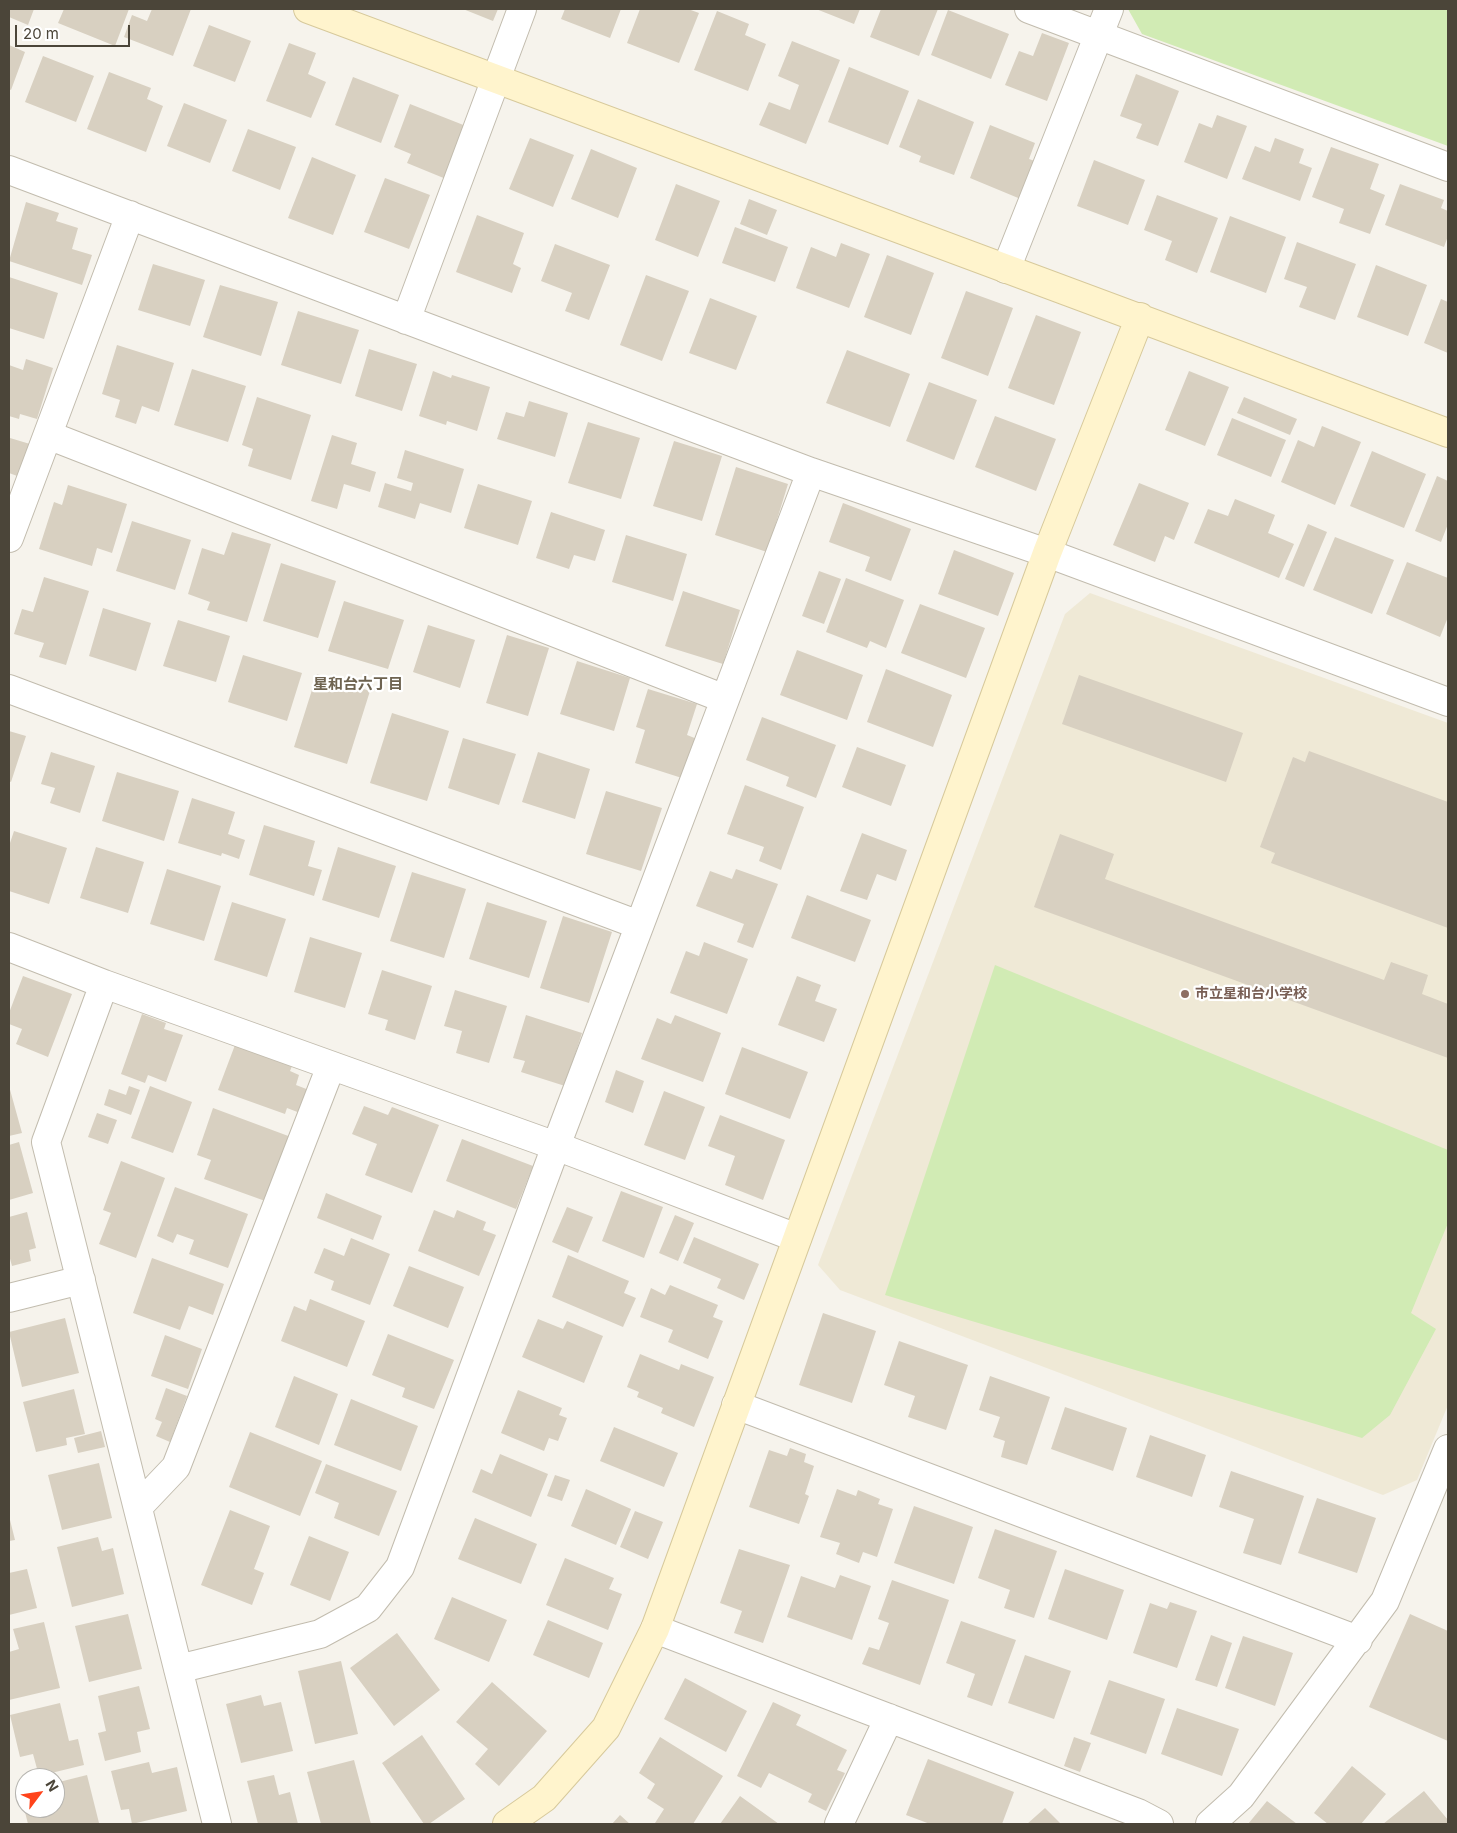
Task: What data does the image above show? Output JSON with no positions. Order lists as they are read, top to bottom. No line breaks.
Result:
{"districts":["星和台六丁目"],"places":["市立星和台小学校"],"scale_bar":"20 m","north":"top right"}
